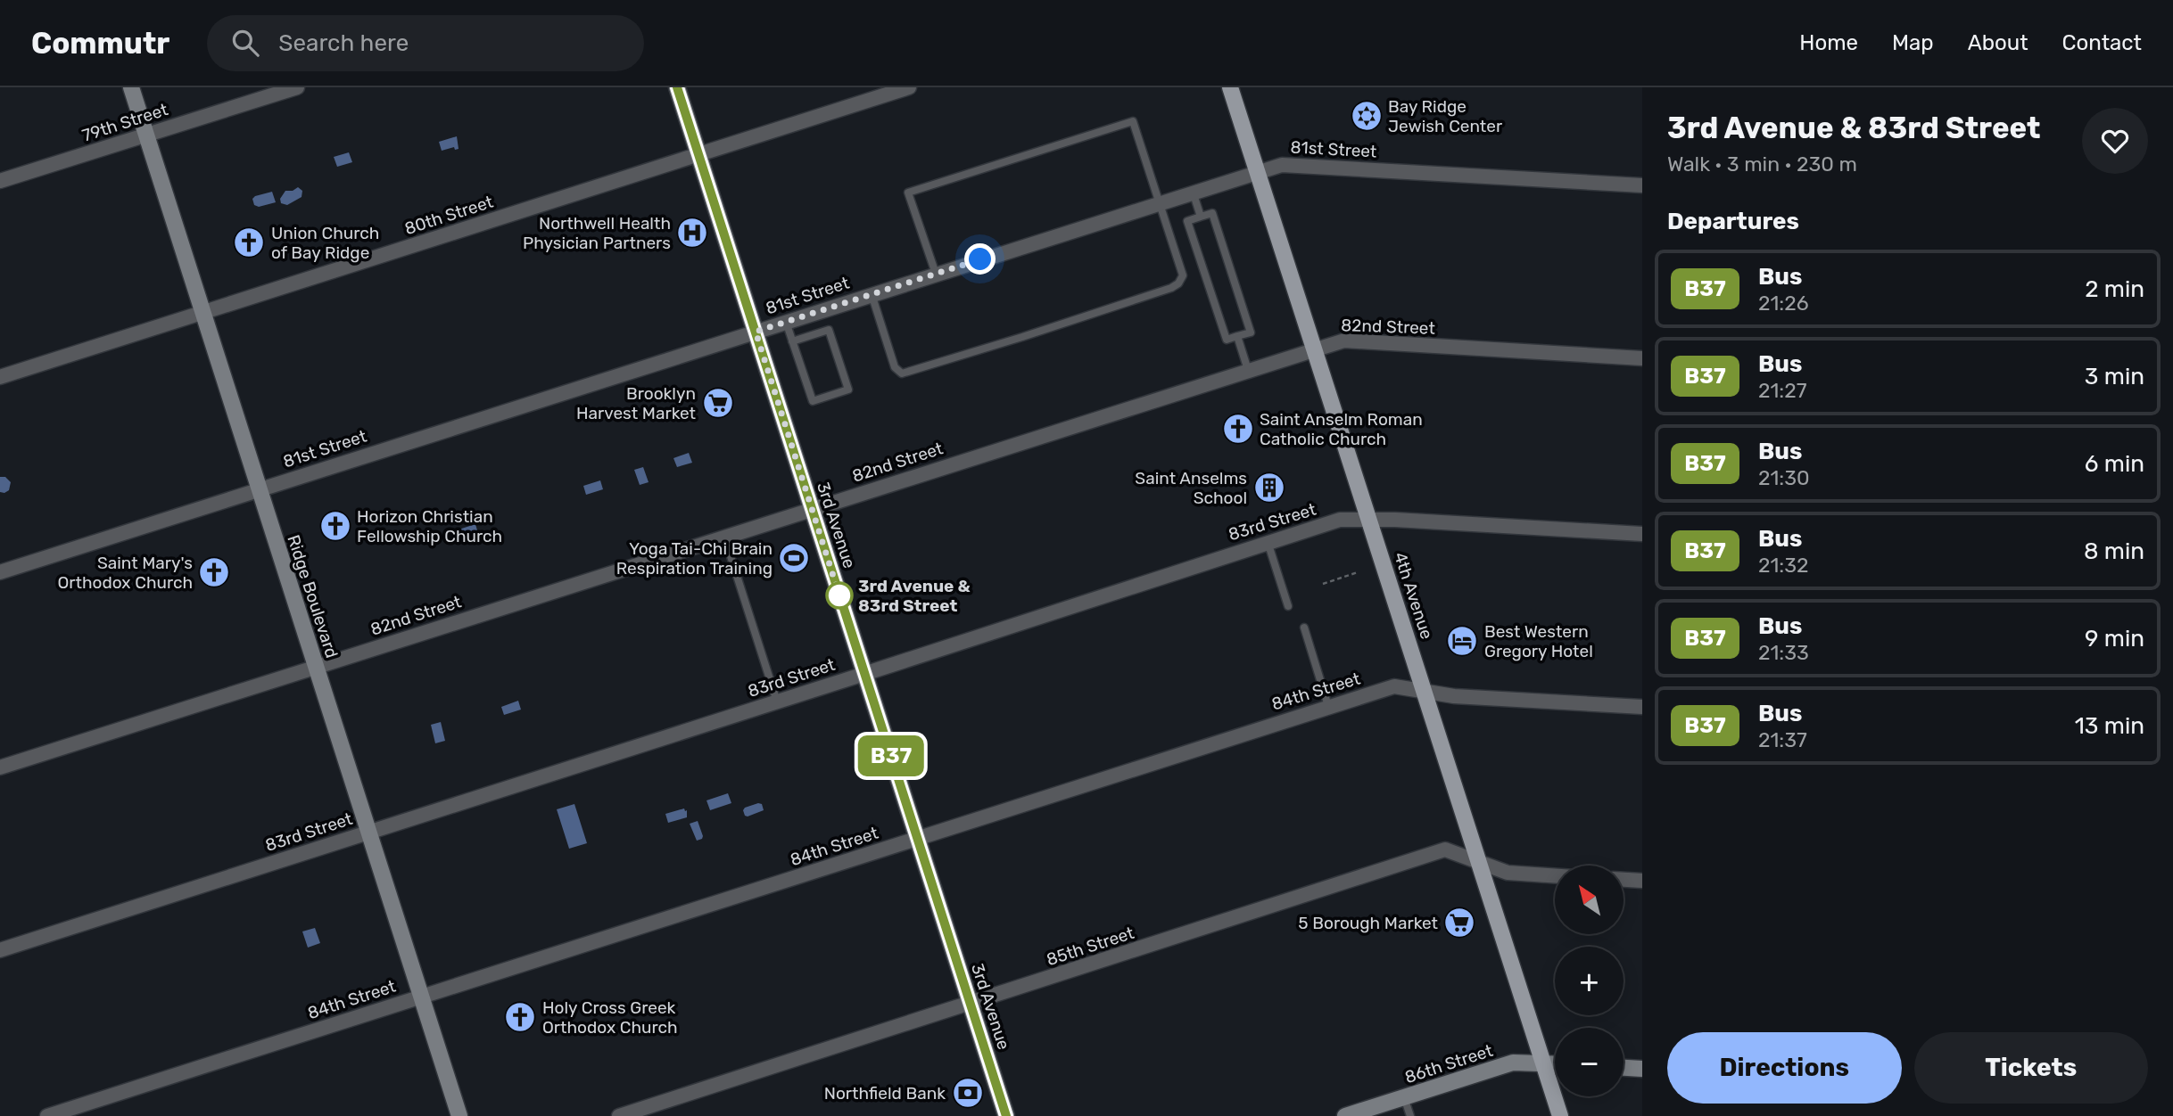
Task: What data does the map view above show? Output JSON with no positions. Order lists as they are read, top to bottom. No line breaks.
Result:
{"streets":{"main road":["4th Avenue"],"street":["79th Street","81st Street","80th Street","82nd Street","83rd Street","3rd Avenue","Ridge Boulevard","84th Street","85th Street","86th Street"]},"crossings":[["79th Street","Ridge Boulevard"],["81st Street","3rd Avenue"],["81st Street","4th Avenue"],["81st Street","Ridge Boulevard"],["80th Street","3rd Avenue"],["80th Street","Ridge Boulevard"],["82nd Street","3rd Avenue"],["82nd Street","4th Avenue"],["82nd Street","Ridge Boulevard"],["83rd Street","3rd Avenue"],["83rd Street","4th Avenue"],["83rd Street","Ridge Boulevard"],["3rd Avenue","84th Street"],["3rd Avenue","85th Street"],["4th Avenue","84th Street"],["4th Avenue","85th Street"],["4th Avenue","86th Street"],["Ridge Boulevard","84th Street"]],"places":{"synagogue":["Bay Ridge Jewish Center"],"hospital":["Northwell Health Physician Partners"],"church":["Union Church of Bay Ridge","Saint Anselm Roman Catholic Church","Horizon Christian Fellowship Church","Saint Mary's Orthodox Church","Holy Cross Greek Orthodox Church"],"supermarket":["Brooklyn Harvest Market","5 Borough Market"],"building":["Saint Anselms School"],"sports":["Yoga Tai-Chi Brain Respiration Training"],"other":["3rd Avenue & 83rd Street"],"hotel":["Best Western Gregory Hotel"],"bank":["Northfield Bank"]},"lines":["bus line B37"],"north":"top left","page":{"header":"Commutr","search":"Search here","nav":["Home","Map","About","Contact"],"on_map":"B37","heading":[["3rd Avenue & 83rd Street","Walk · 3 min · 230 m"],"Departures"],"list":[{"mark":"B37","name":"Bus","note":"21:26","value":"2 min"},{"mark":"B37","name":"Bus","note":"21:27","value":"3 min"},{"mark":"B37","name":"Bus","note":"21:30","value":"6 min"},{"mark":"B37","name":"Bus","note":"21:32","value":"8 min"},{"mark":"B37","name":"Bus","note":"21:33","value":"9 min"},{"mark":"B37","name":"Bus","note":"21:37","value":"13 min"}],"map_buttons":["+","−"],"buttons":["Directions","Tickets"]}}
